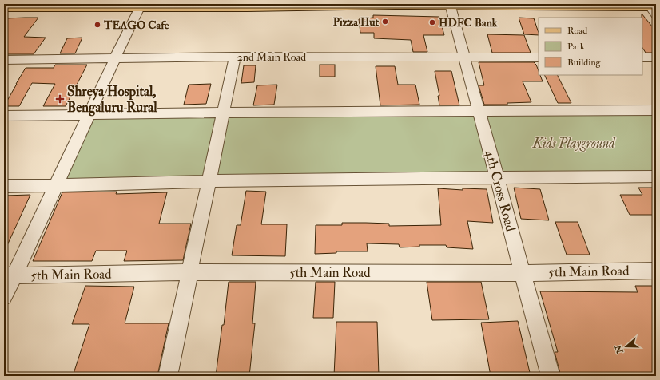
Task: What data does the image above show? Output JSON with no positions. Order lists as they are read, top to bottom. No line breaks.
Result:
{"streets":{"street":["2nd Main Road","4th Cross Road","5th Main Road"]},"crossings":[["2nd Main Road","4th Cross Road"],["4th Cross Road","5th Main Road"]],"parks":["Kids Playground"],"places":{"other":["Pizza Hut","HDFC Bank","TEAGO Cafe"],"health":["Shreya Hospital, Bengaluru Rural"]},"legend":["Road","Park","Building"],"north":"left"}
